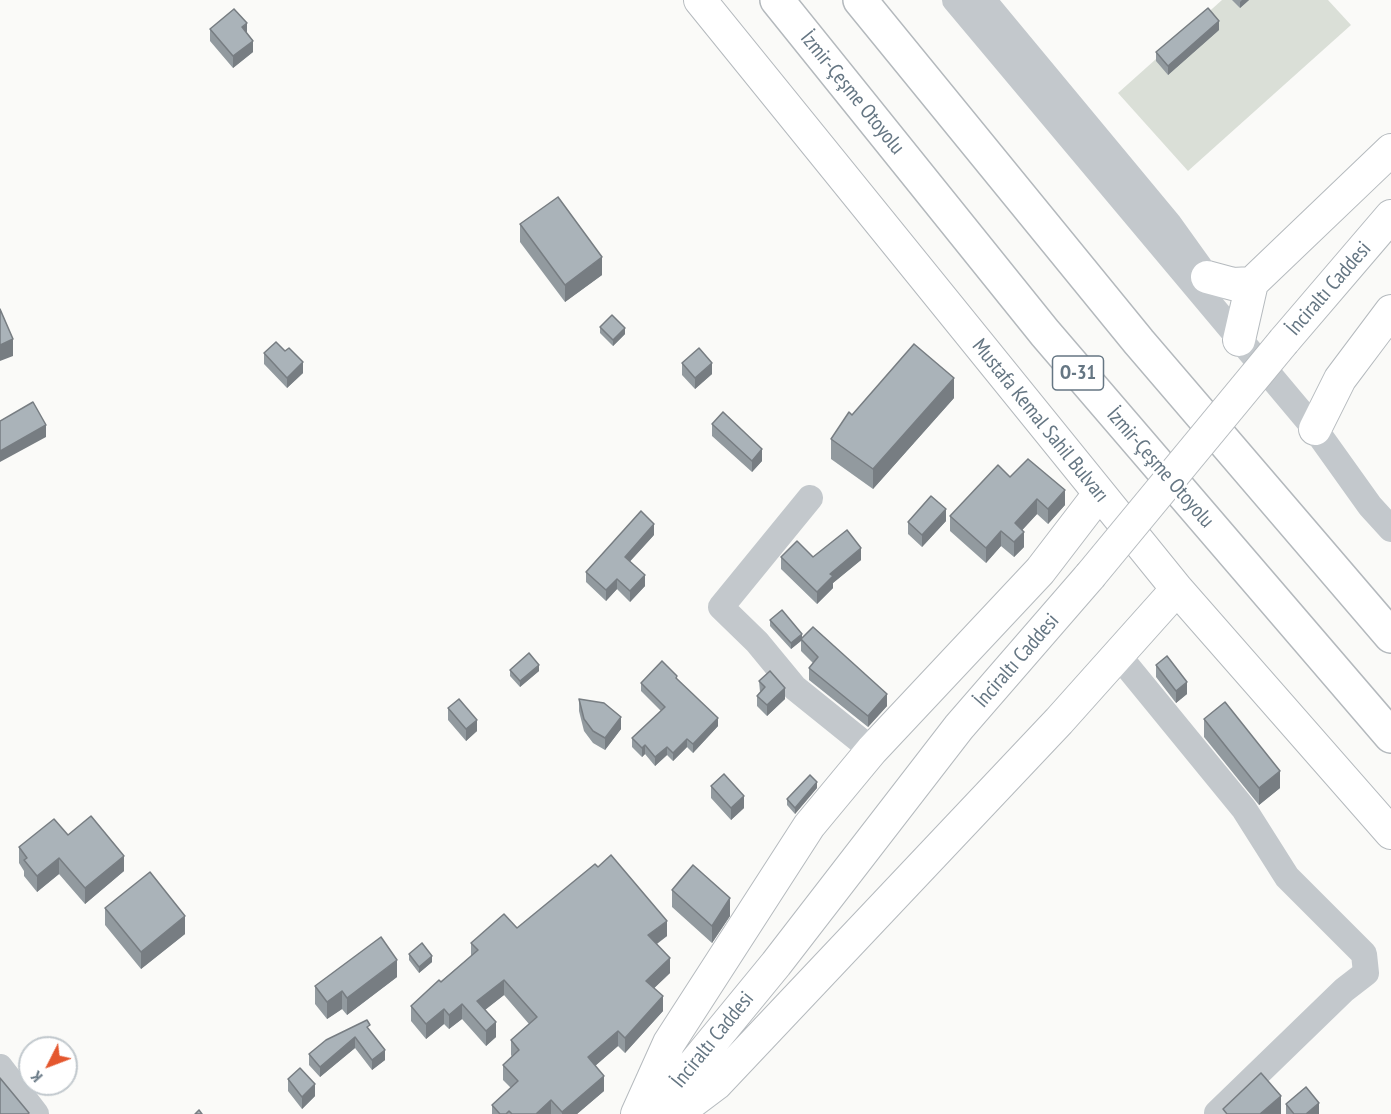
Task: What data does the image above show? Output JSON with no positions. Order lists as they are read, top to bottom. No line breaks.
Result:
{"streets":{"highway":["İzmir-Çeşme Otoyolu","O-31"],"main road":["İnciraltı Caddesi","Mustafa Kemal Sahil Bulvarı"]},"north":"bottom left"}
